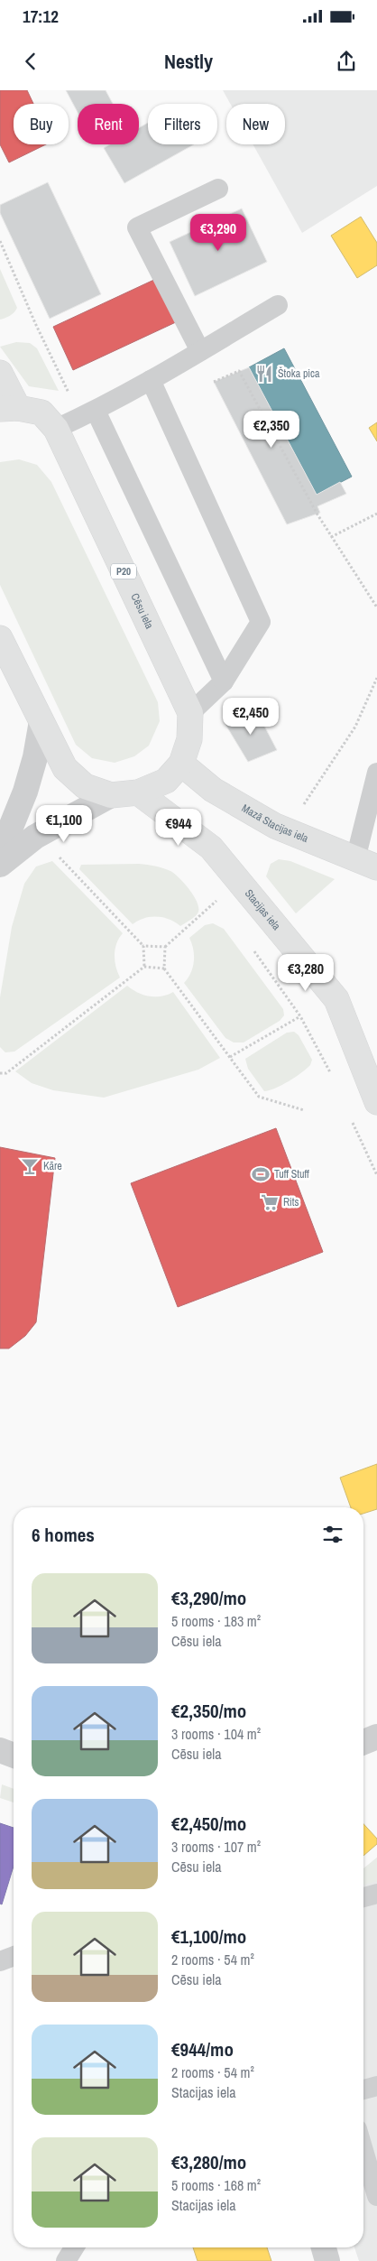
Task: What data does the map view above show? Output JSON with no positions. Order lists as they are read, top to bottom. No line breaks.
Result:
{"streets":{"main road":["P20","Cēsu iela","Mazā Stacijas iela","Stacijas iela"]},"crossings":[["Cēsu iela","Mazā Stacijas iela"],["Cēsu iela","Stacijas iela"]],"places":{"restaurant":["Štoka pica"],"bar":["Kāre"],"sports":["Tuff Stuff"],"supermarket":["Rits"]},"page":{"status":"17:12","header":"Nestly","chip":["Buy","Rent","Filters","New"],"price":["€3,290","€2,350","€2,450","€1,100","€944","€3,280"],"heading":"6 homes","list":[{"name":"€3,290/mo","note":"5 rooms · 183 m² · Cēsu iela"},{"name":"€2,350/mo","note":"3 rooms · 104 m² · Cēsu iela"},{"name":"€2,450/mo","note":"3 rooms · 107 m² · Cēsu iela"},{"name":"€1,100/mo","note":"2 rooms · 54 m² · Cēsu iela"},{"name":"€944/mo","note":"2 rooms · 54 m² · Stacijas iela"},{"name":"€3,280/mo","note":"5 rooms · 168 m² · Stacijas iela"}]}}
